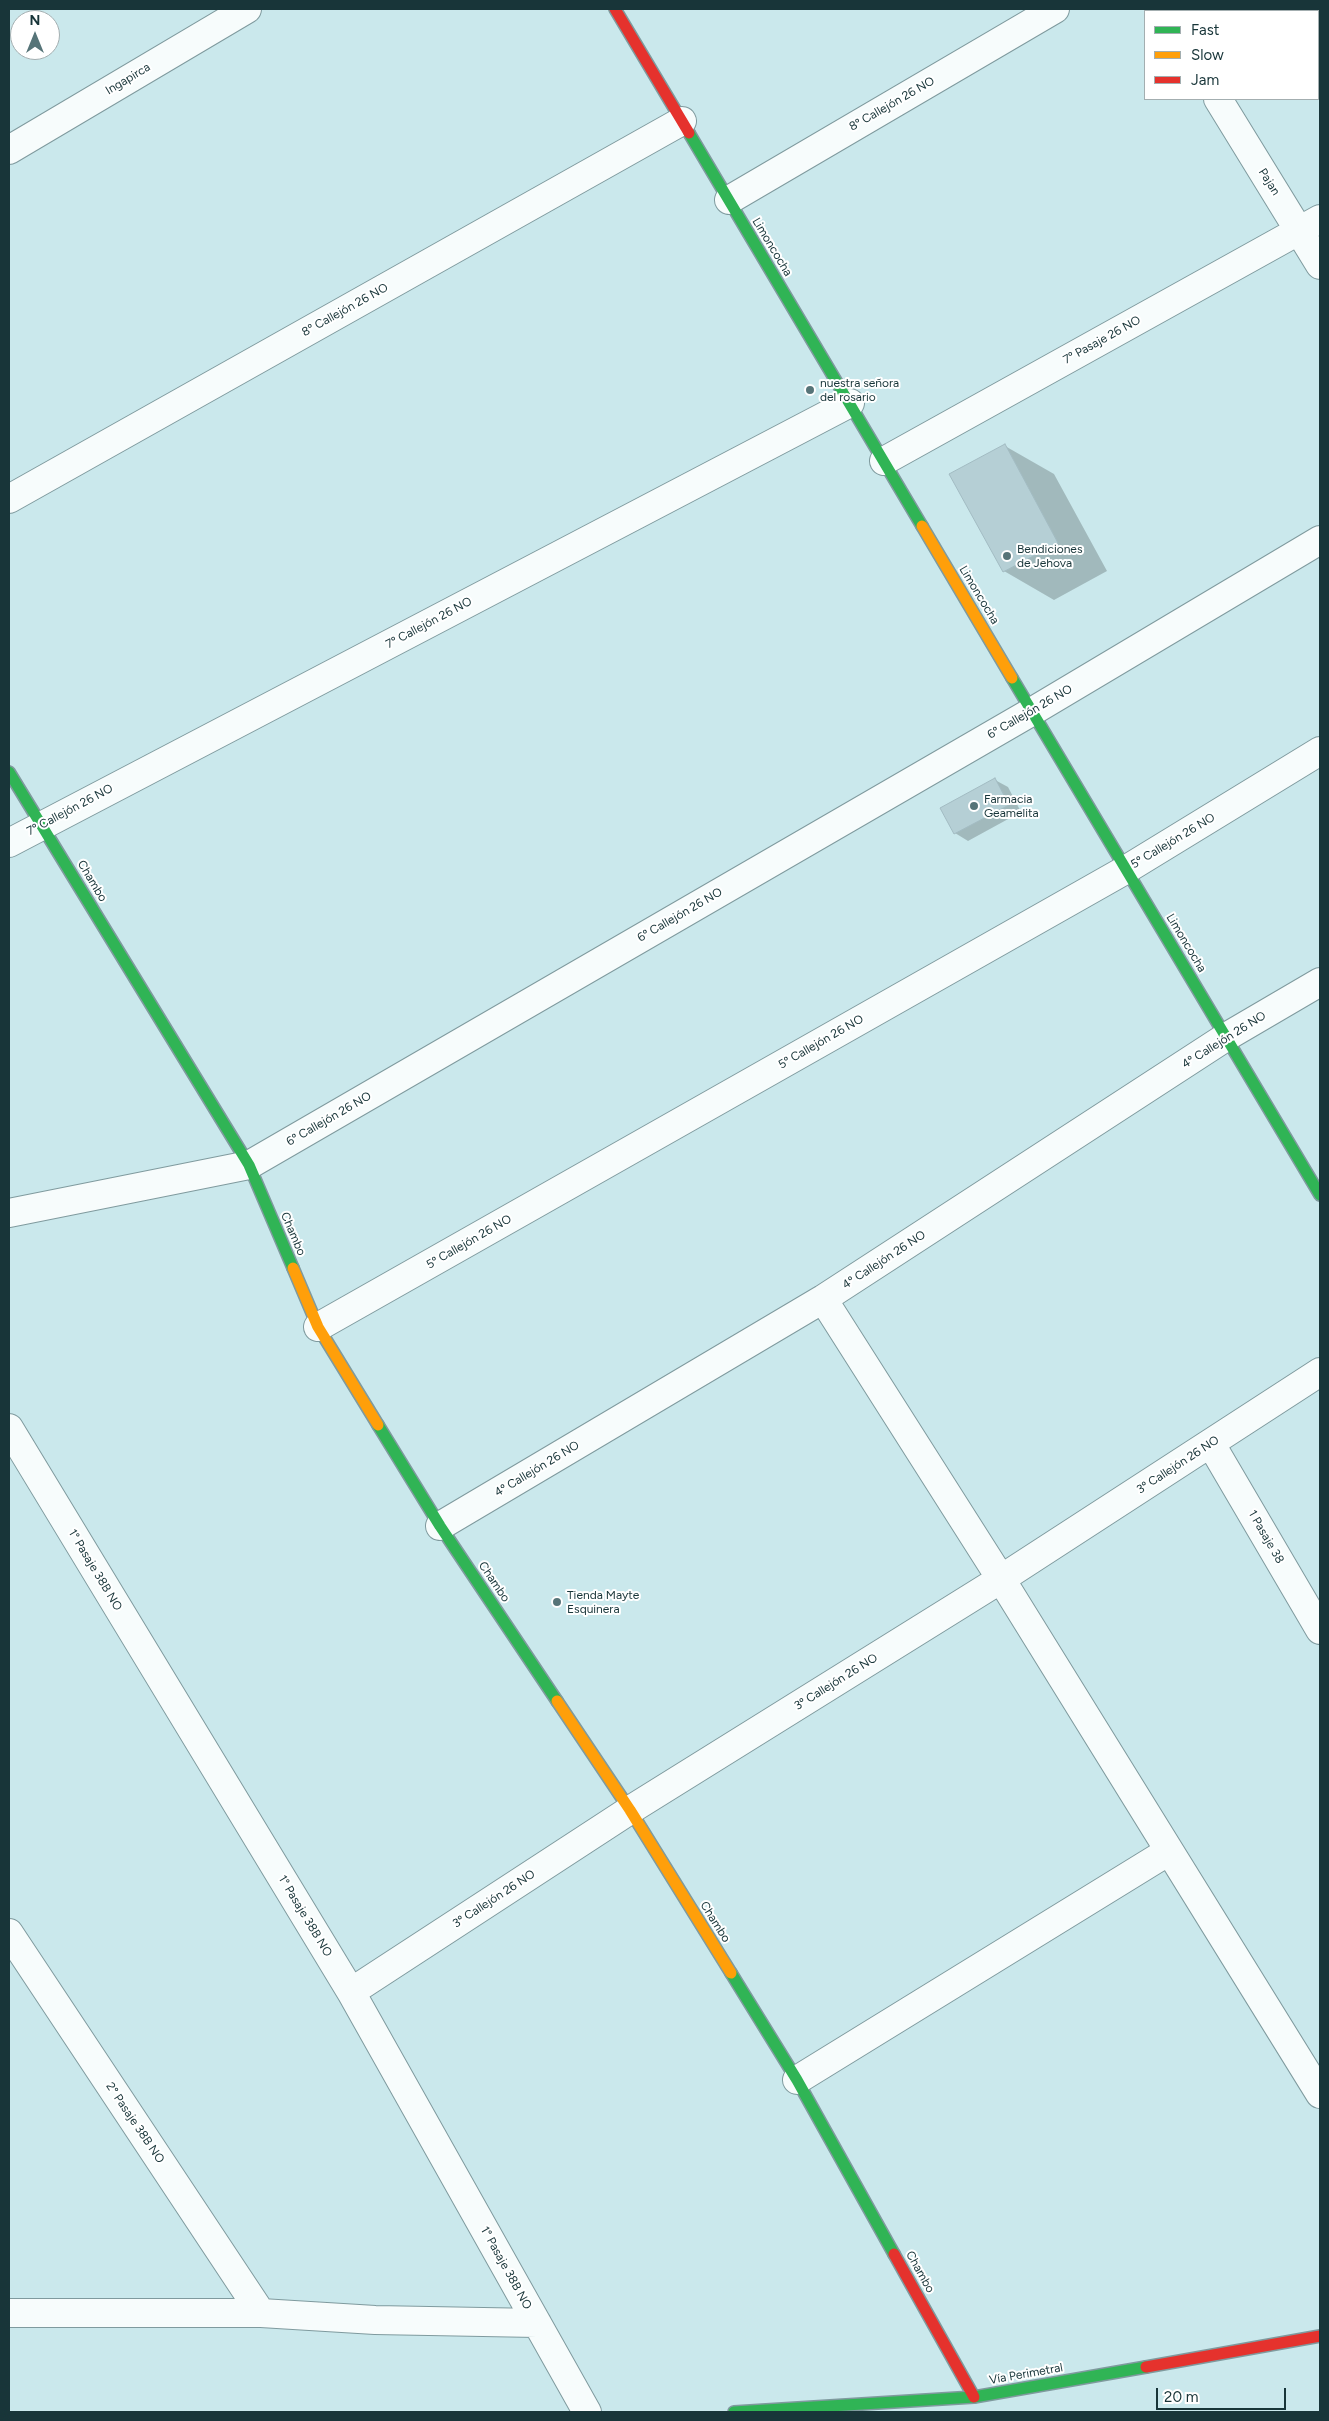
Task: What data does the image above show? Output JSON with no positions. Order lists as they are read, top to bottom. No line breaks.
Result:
{"streets":{"main road":["Limoncocha","Chambo","Vía Perimetral"],"street":["Ingapirca","8º Callejón 26 NO","Pajan","7º Pasaje 26 NO","7º Callejón 26 NO","6º Callejón 26 NO","5º Callejón 26 NO","4º Callejón 26 NO","3º Callejón 26 NO","1 Pasaje 38","1° Pasaje 38B NO","2° Pasaje 38B NO"]},"crossings":[["8º Callejón 26 NO","Limoncocha"],["Pajan","7º Pasaje 26 NO"],["Limoncocha","7º Pasaje 26 NO"],["Limoncocha","7º Callejón 26 NO"],["Limoncocha","6º Callejón 26 NO"],["Limoncocha","5º Callejón 26 NO"],["Limoncocha","4º Callejón 26 NO"],["7º Callejón 26 NO","Chambo"],["6º Callejón 26 NO","Chambo"],["5º Callejón 26 NO","Chambo"],["Chambo","4º Callejón 26 NO"],["Chambo","3º Callejón 26 NO"],["Chambo","Vía Perimetral"],["3º Callejón 26 NO","1 Pasaje 38"],["3º Callejón 26 NO","1° Pasaje 38B NO"]],"places":["nuestra señora del rosario","Bendiciones de Jehova","Farmacia Geamelita","Tienda Mayte Esquinera"],"legend":["Fast","Slow","Jam"],"scale_bar":"20 m","north":"top"}
